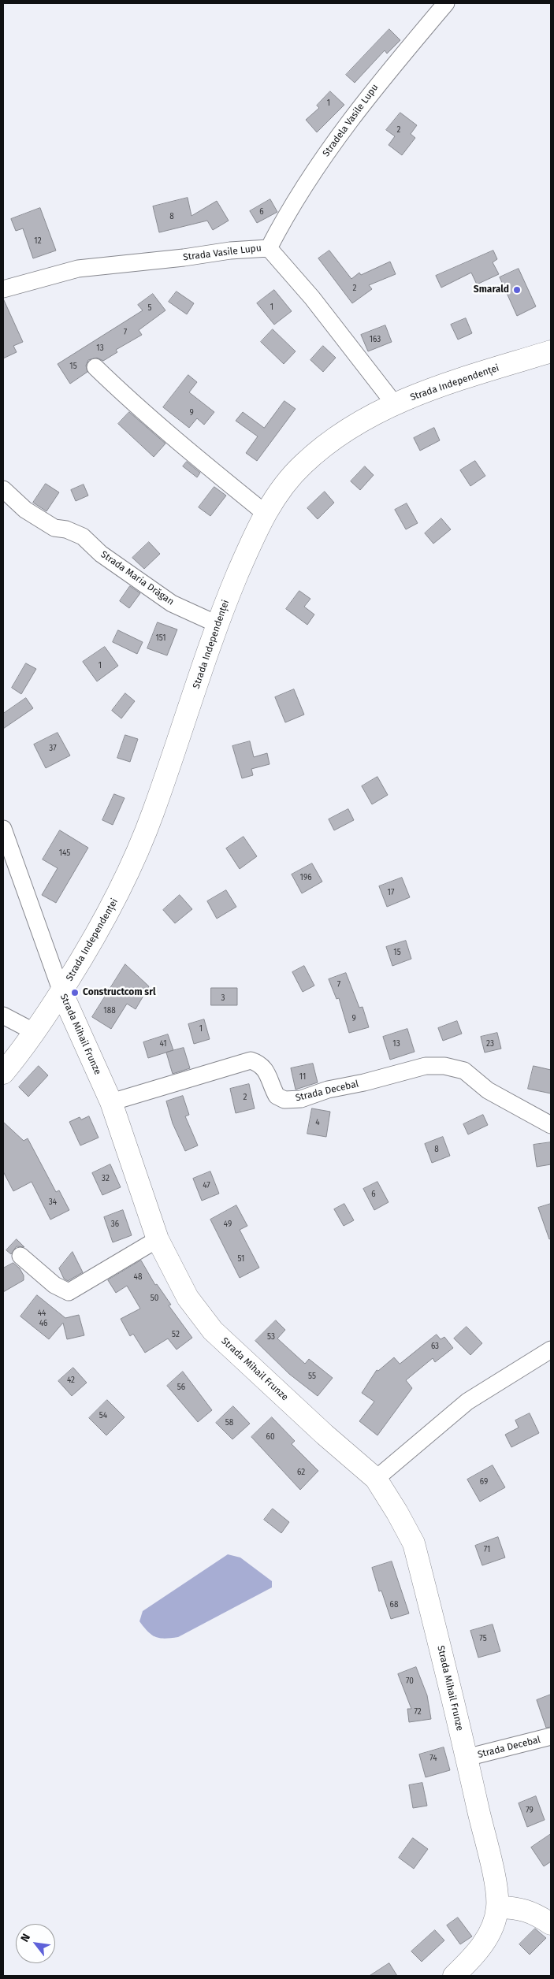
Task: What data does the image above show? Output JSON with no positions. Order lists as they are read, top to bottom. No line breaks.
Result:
{"streets":{"street":["Stradela Vasile Lupu","Strada Vasile Lupu","Strada Independenței","Strada Maria Drăgan","Strada Mihail Frunze","Strada Decebal"]},"crossings":[["Stradela Vasile Lupu","Strada Vasile Lupu"],["Strada Vasile Lupu","Strada Independenței"],["Strada Independenței","Strada Maria Drăgan"],["Strada Independenței","Strada Mihail Frunze"],["Strada Mihail Frunze","Strada Decebal"]],"places":["Smarald","Constructcom srl"],"house_numbers":["1","2","6","8","12","2","1","5","7","163","13","15","9","151","1","37","145","196","17","15","7","3","188","9","1","41","13","23","11","2","4","8","32","47","6","34","36","49","51","48","50","44","46","52","53","63","55","42","56","54","58","60","62","69","71","68","75","70","72","74","79"],"north":"top left"}
